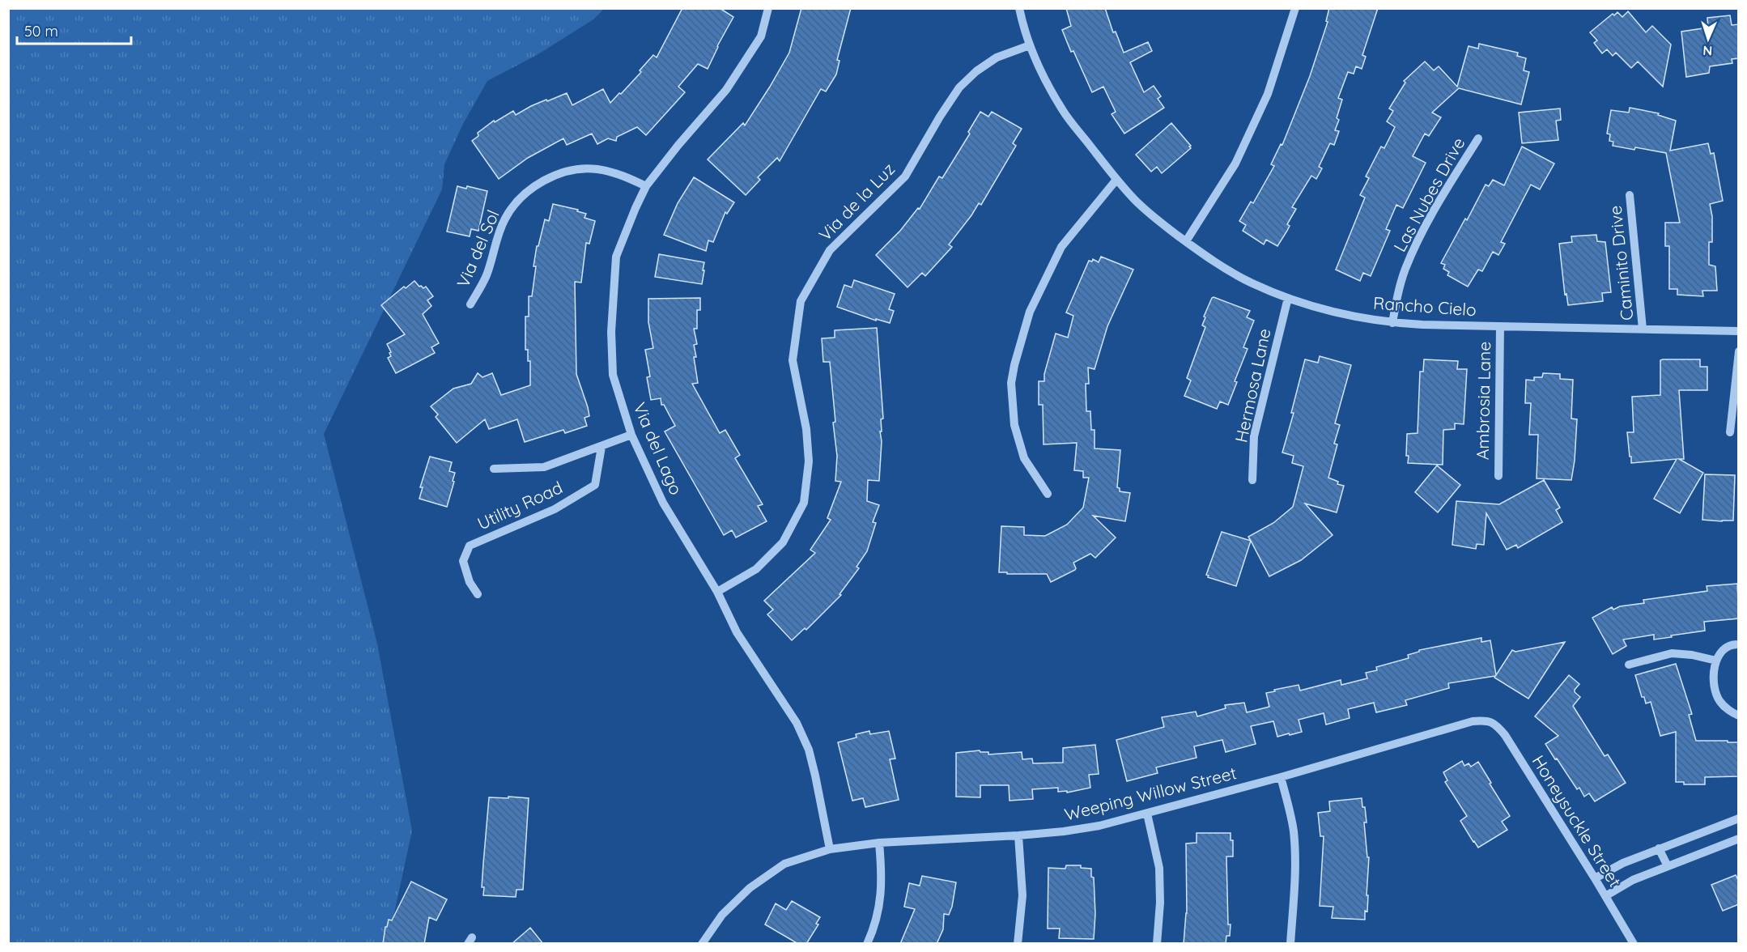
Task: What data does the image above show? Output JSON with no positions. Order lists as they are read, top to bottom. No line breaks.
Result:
{"streets":{"street":["Las Nubes Drive","Via de la Luz","Via del Sol","Caminito Drive","Rancho Cielo","Hermosa Lane","Ambrosia Lane","Via del Lago","Utility Road","Weeping Willow Street","Honeysuckle Street"]},"crossings":[["Las Nubes Drive","Rancho Cielo"],["Via de la Luz","Rancho Cielo"],["Via de la Luz","Via del Lago"],["Via del Sol","Via del Lago"],["Caminito Drive","Rancho Cielo"],["Rancho Cielo","Hermosa Lane"],["Rancho Cielo","Ambrosia Lane"],["Via del Lago","Weeping Willow Street"],["Weeping Willow Street","Honeysuckle Street"]],"scale_bar":"50 m","north":"bottom"}
